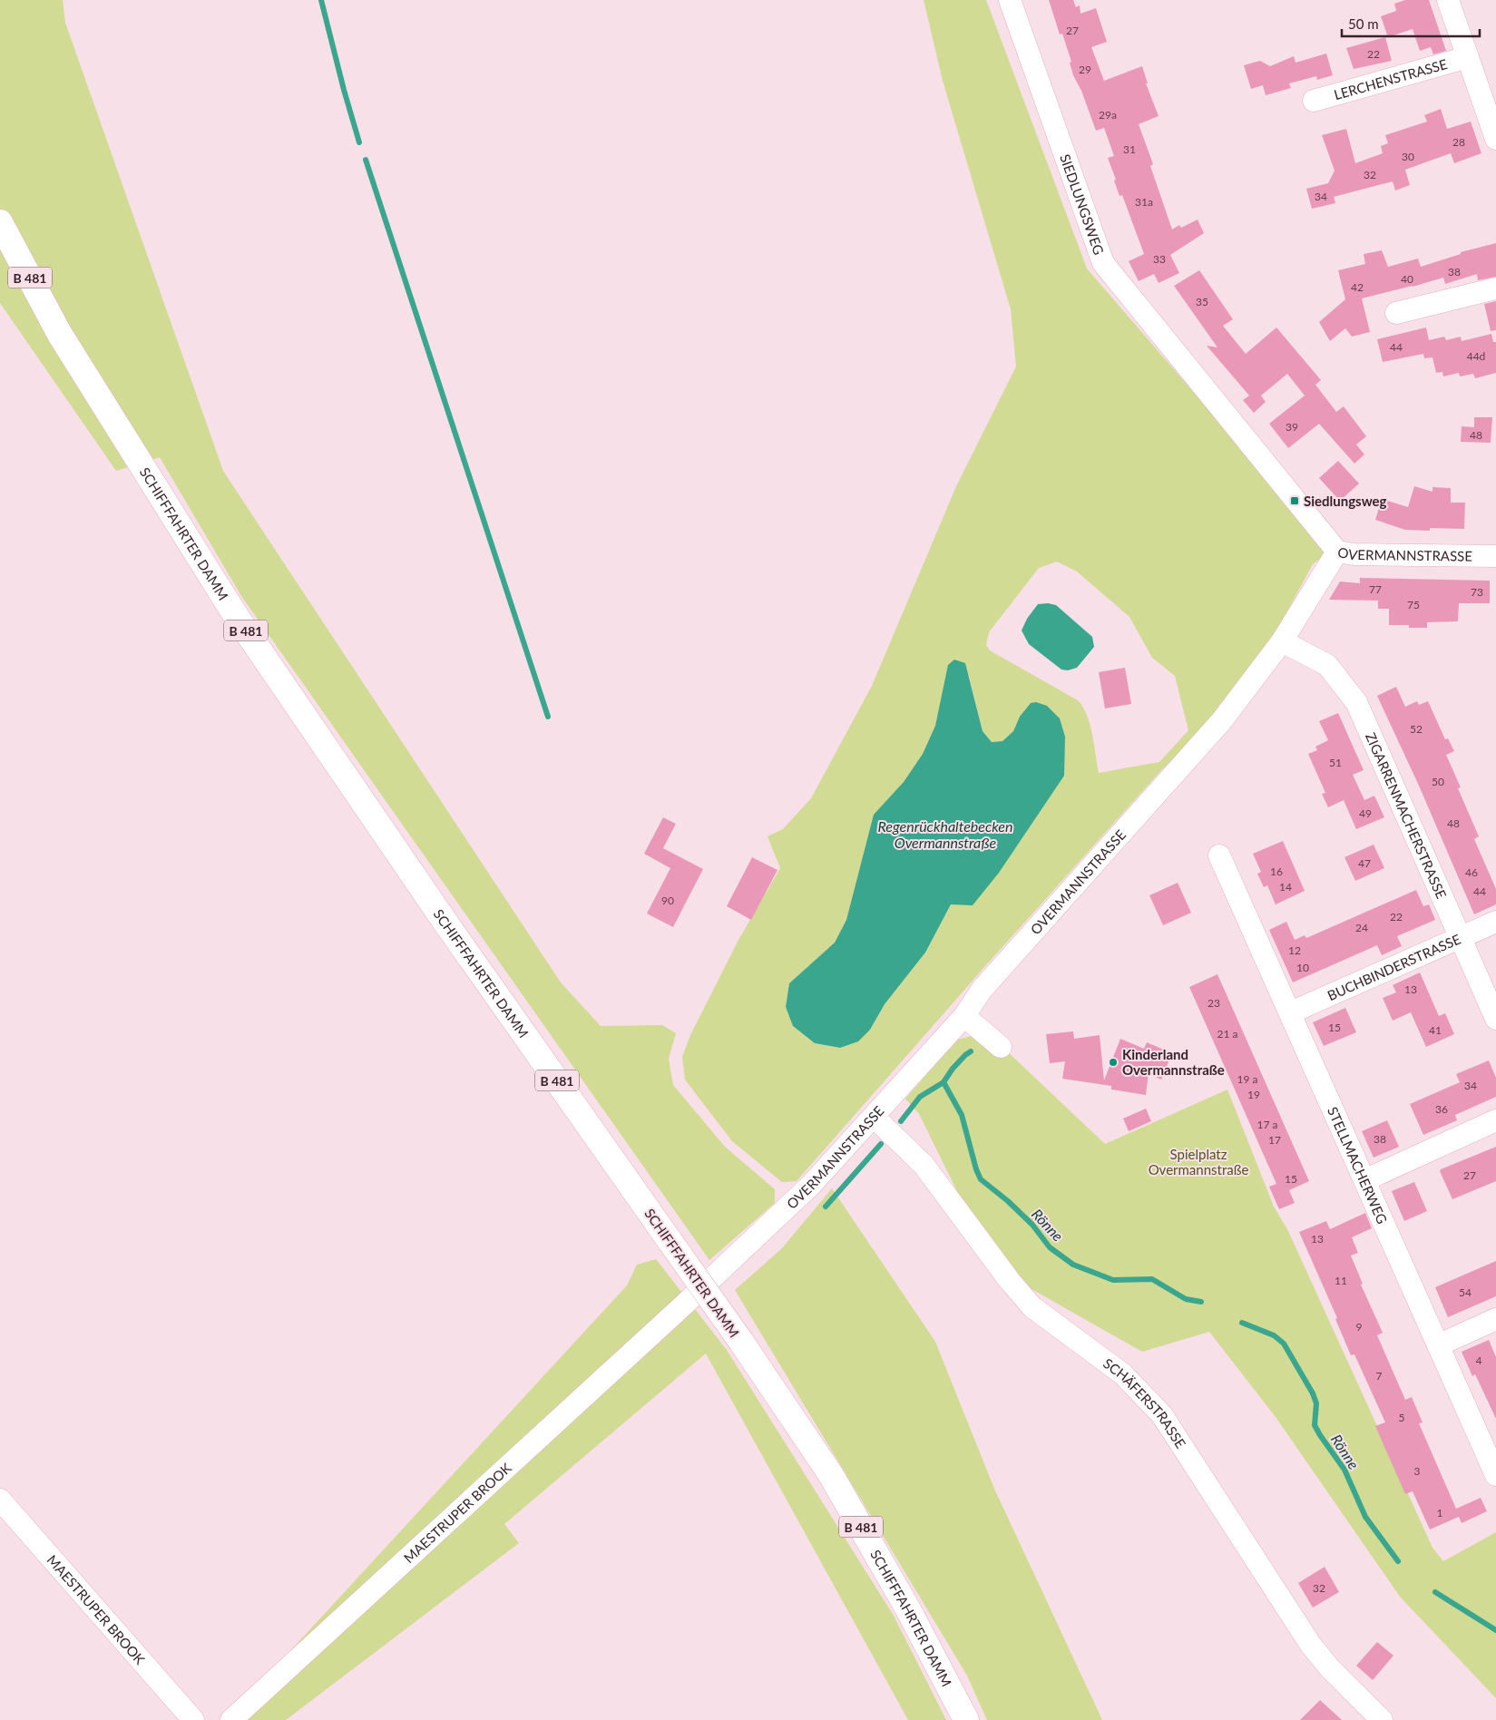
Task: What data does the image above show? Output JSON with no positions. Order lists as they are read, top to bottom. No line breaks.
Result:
{"streets":{"main road":["B 481","SCHIFFFAHRTER DAMM"],"street":["LERCHENSTRASSE","SIEDLUNGSWEG","OVERMANNSTRASSE","ZIGARRENMACHERSTRASSE","BUCHBINDERSTRASSE","STELLMACHERWEG","SCHÄFERSTRASSE","MAESTRUPER BROOK"]},"crossings":[["SIEDLUNGSWEG","OVERMANNSTRASSE"],["OVERMANNSTRASSE","ZIGARRENMACHERSTRASSE"],["OVERMANNSTRASSE","SCHÄFERSTRASSE"],["OVERMANNSTRASSE","MAESTRUPER BROOK"],["ZIGARRENMACHERSTRASSE","BUCHBINDERSTRASSE"],["BUCHBINDERSTRASSE","STELLMACHERWEG"]],"water":["Regenrückhaltebecken Overmannstraße","Rönne"],"parks":["Spielplatz Overmannstraße"],"places":{"transit":["Siedlungsweg"],"other":["Kinderland Overmannstraße"]},"house_numbers":["27","22","29","29a","28","31","30","32","34","31a","33","38","40","42","35","44","44d","39","48","77","73","75","52","51","50","49","48","47","16","46","14","44","90","22","24","12","10","13","23","15","41","21 a","19 a","34","19","36","17 a","38","17","27","15","13","11","54","9","4","7","5","3","1","32"],"scale_bar":"50 m"}
